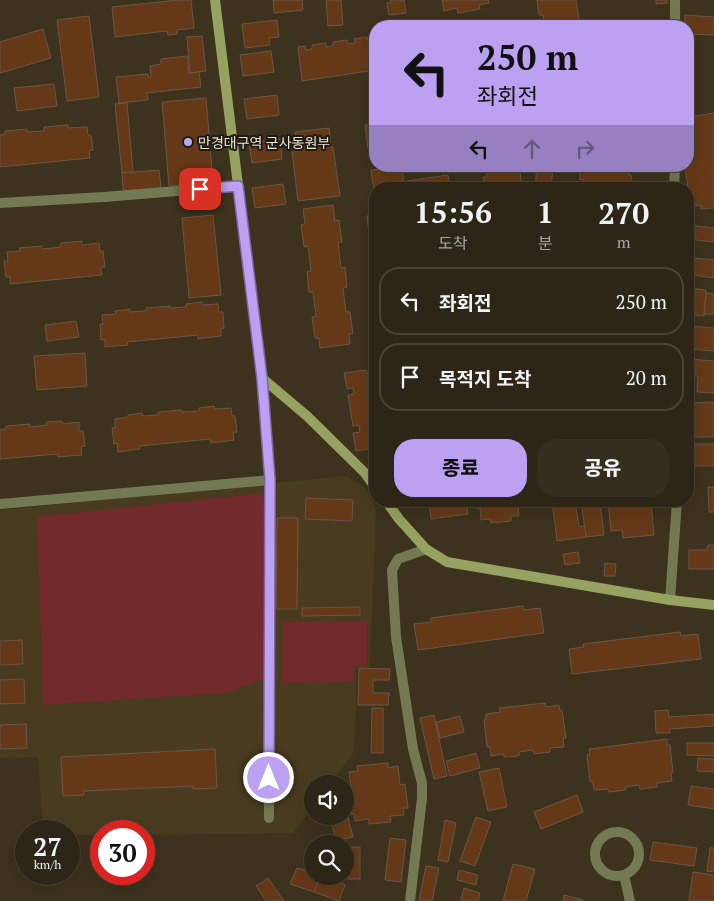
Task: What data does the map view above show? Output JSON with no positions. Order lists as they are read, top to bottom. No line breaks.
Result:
{"places":["만경대구역 군사동원부"],"page":{"turn":["250 m","좌회전"],"eta":["15:56","도착","1","분","270","m"],"list":[{"name":"좌회전","value":"250 m"},{"name":"목적지 도착","value":"20 m"}],"buttons":["종료","공유"],"speed":"27 km/h","limit":"30"}}
